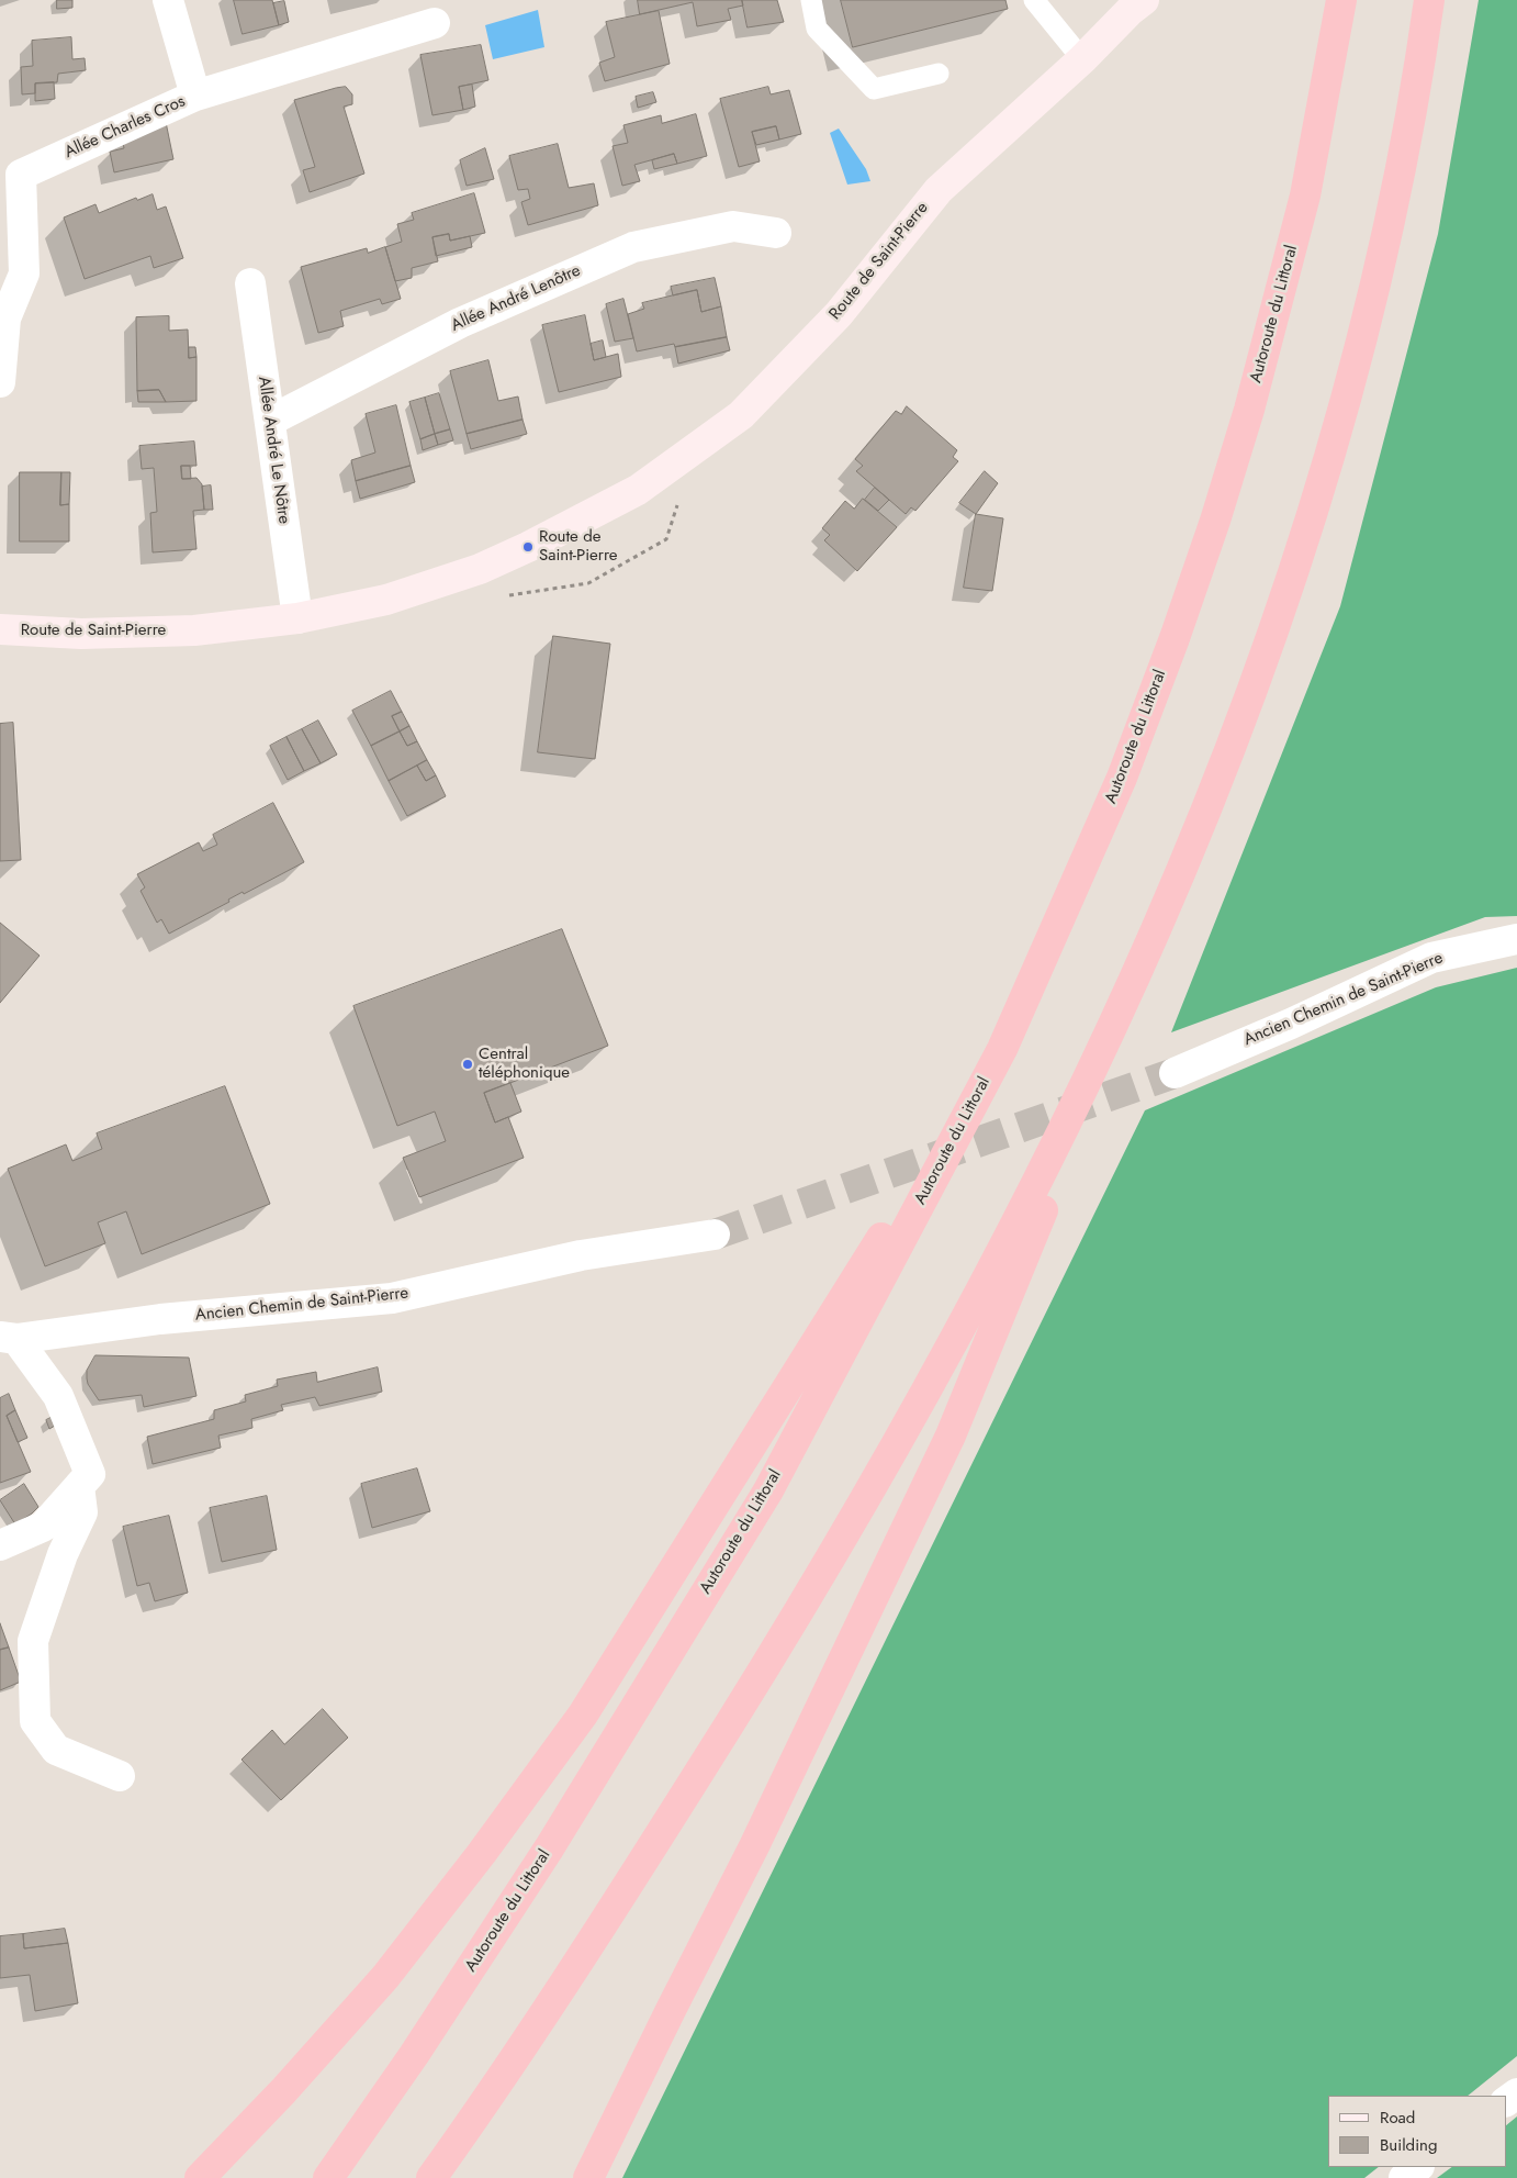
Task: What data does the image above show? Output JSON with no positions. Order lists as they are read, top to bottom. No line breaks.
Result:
{"streets":{"highway":["Autoroute du Littoral"],"main road":["Route de Saint-Pierre"],"street":["Allée Charles Cros","Allée André Lenôtre","Allée André Le Nôtre","Ancien Chemin de Saint-Pierre"]},"crossings":[["Route de Saint-Pierre","Allée André Le Nôtre"],["Allée André Lenôtre","Allée André Le Nôtre"]],"places":["Route de Saint-Pierre","Central téléphonique"],"legend":["Road","Building"]}
